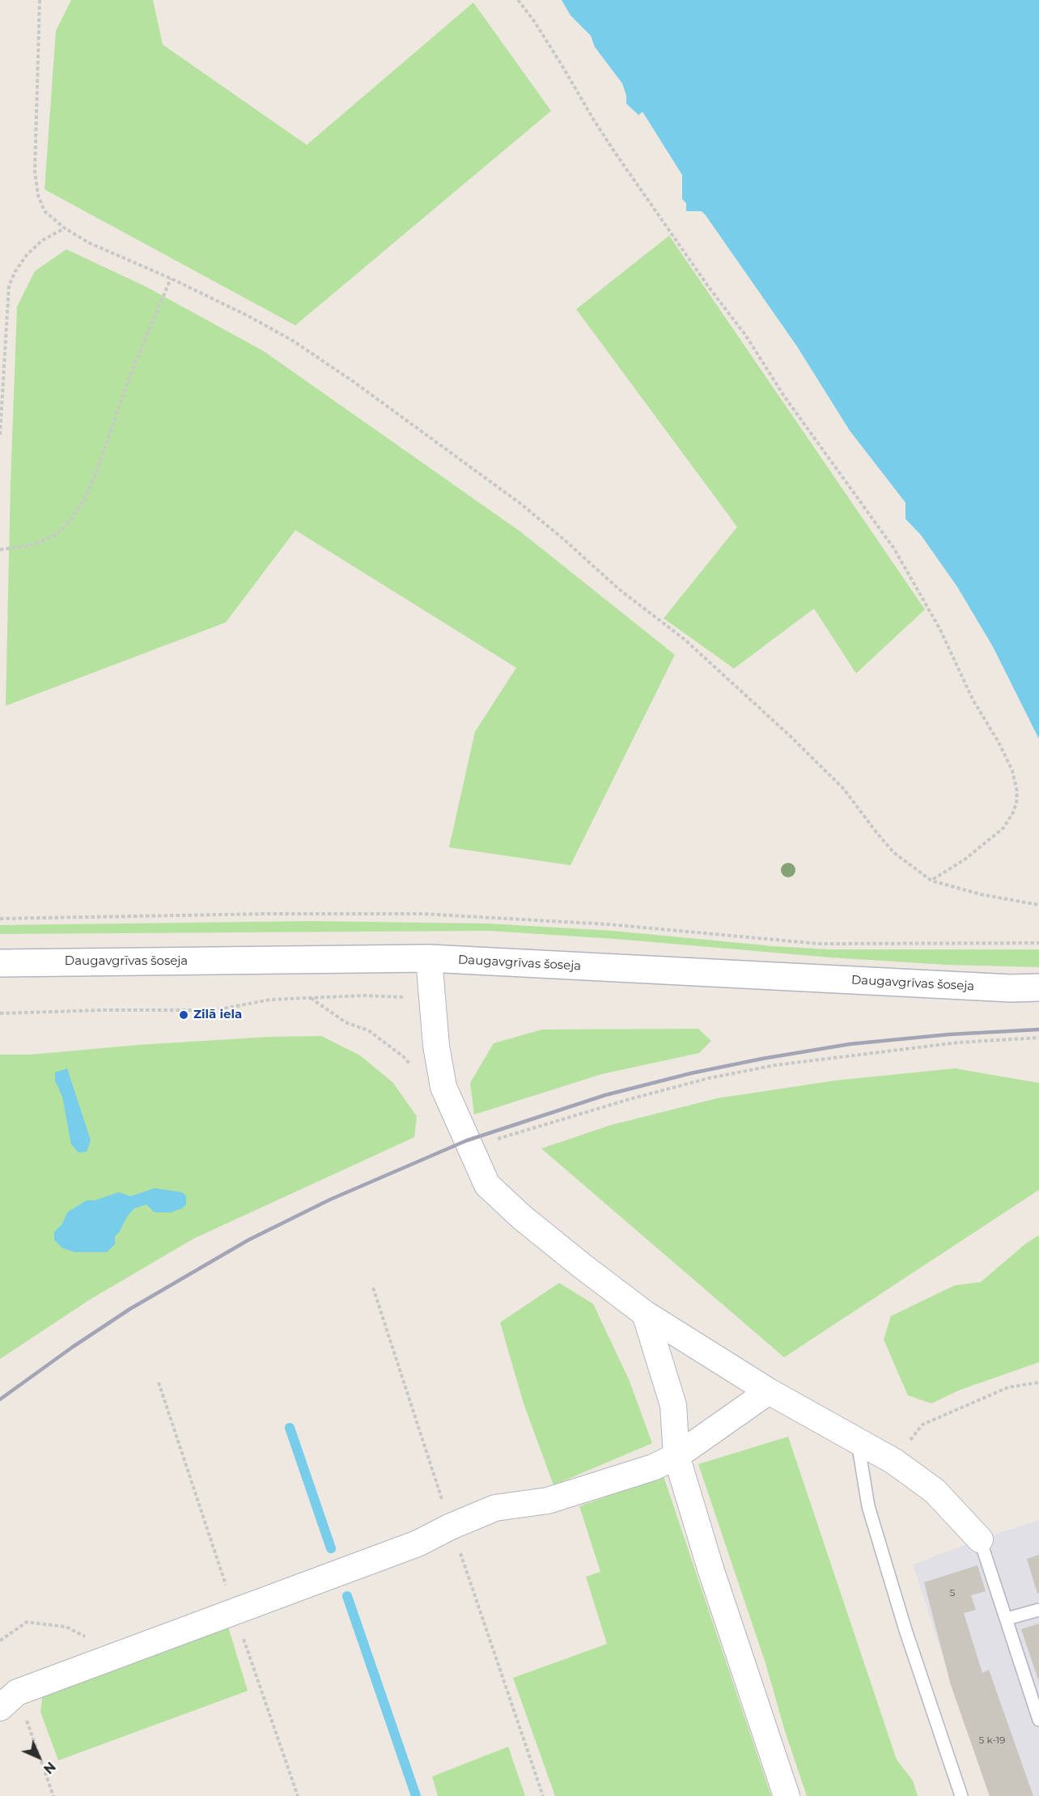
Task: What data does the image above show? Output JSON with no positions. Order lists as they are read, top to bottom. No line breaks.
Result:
{"streets":{"main road":["Daugavgrīvas šoseja"]},"places":["Zilā iela"],"house_numbers":["5","5 k-19"],"north":"bottom right"}
